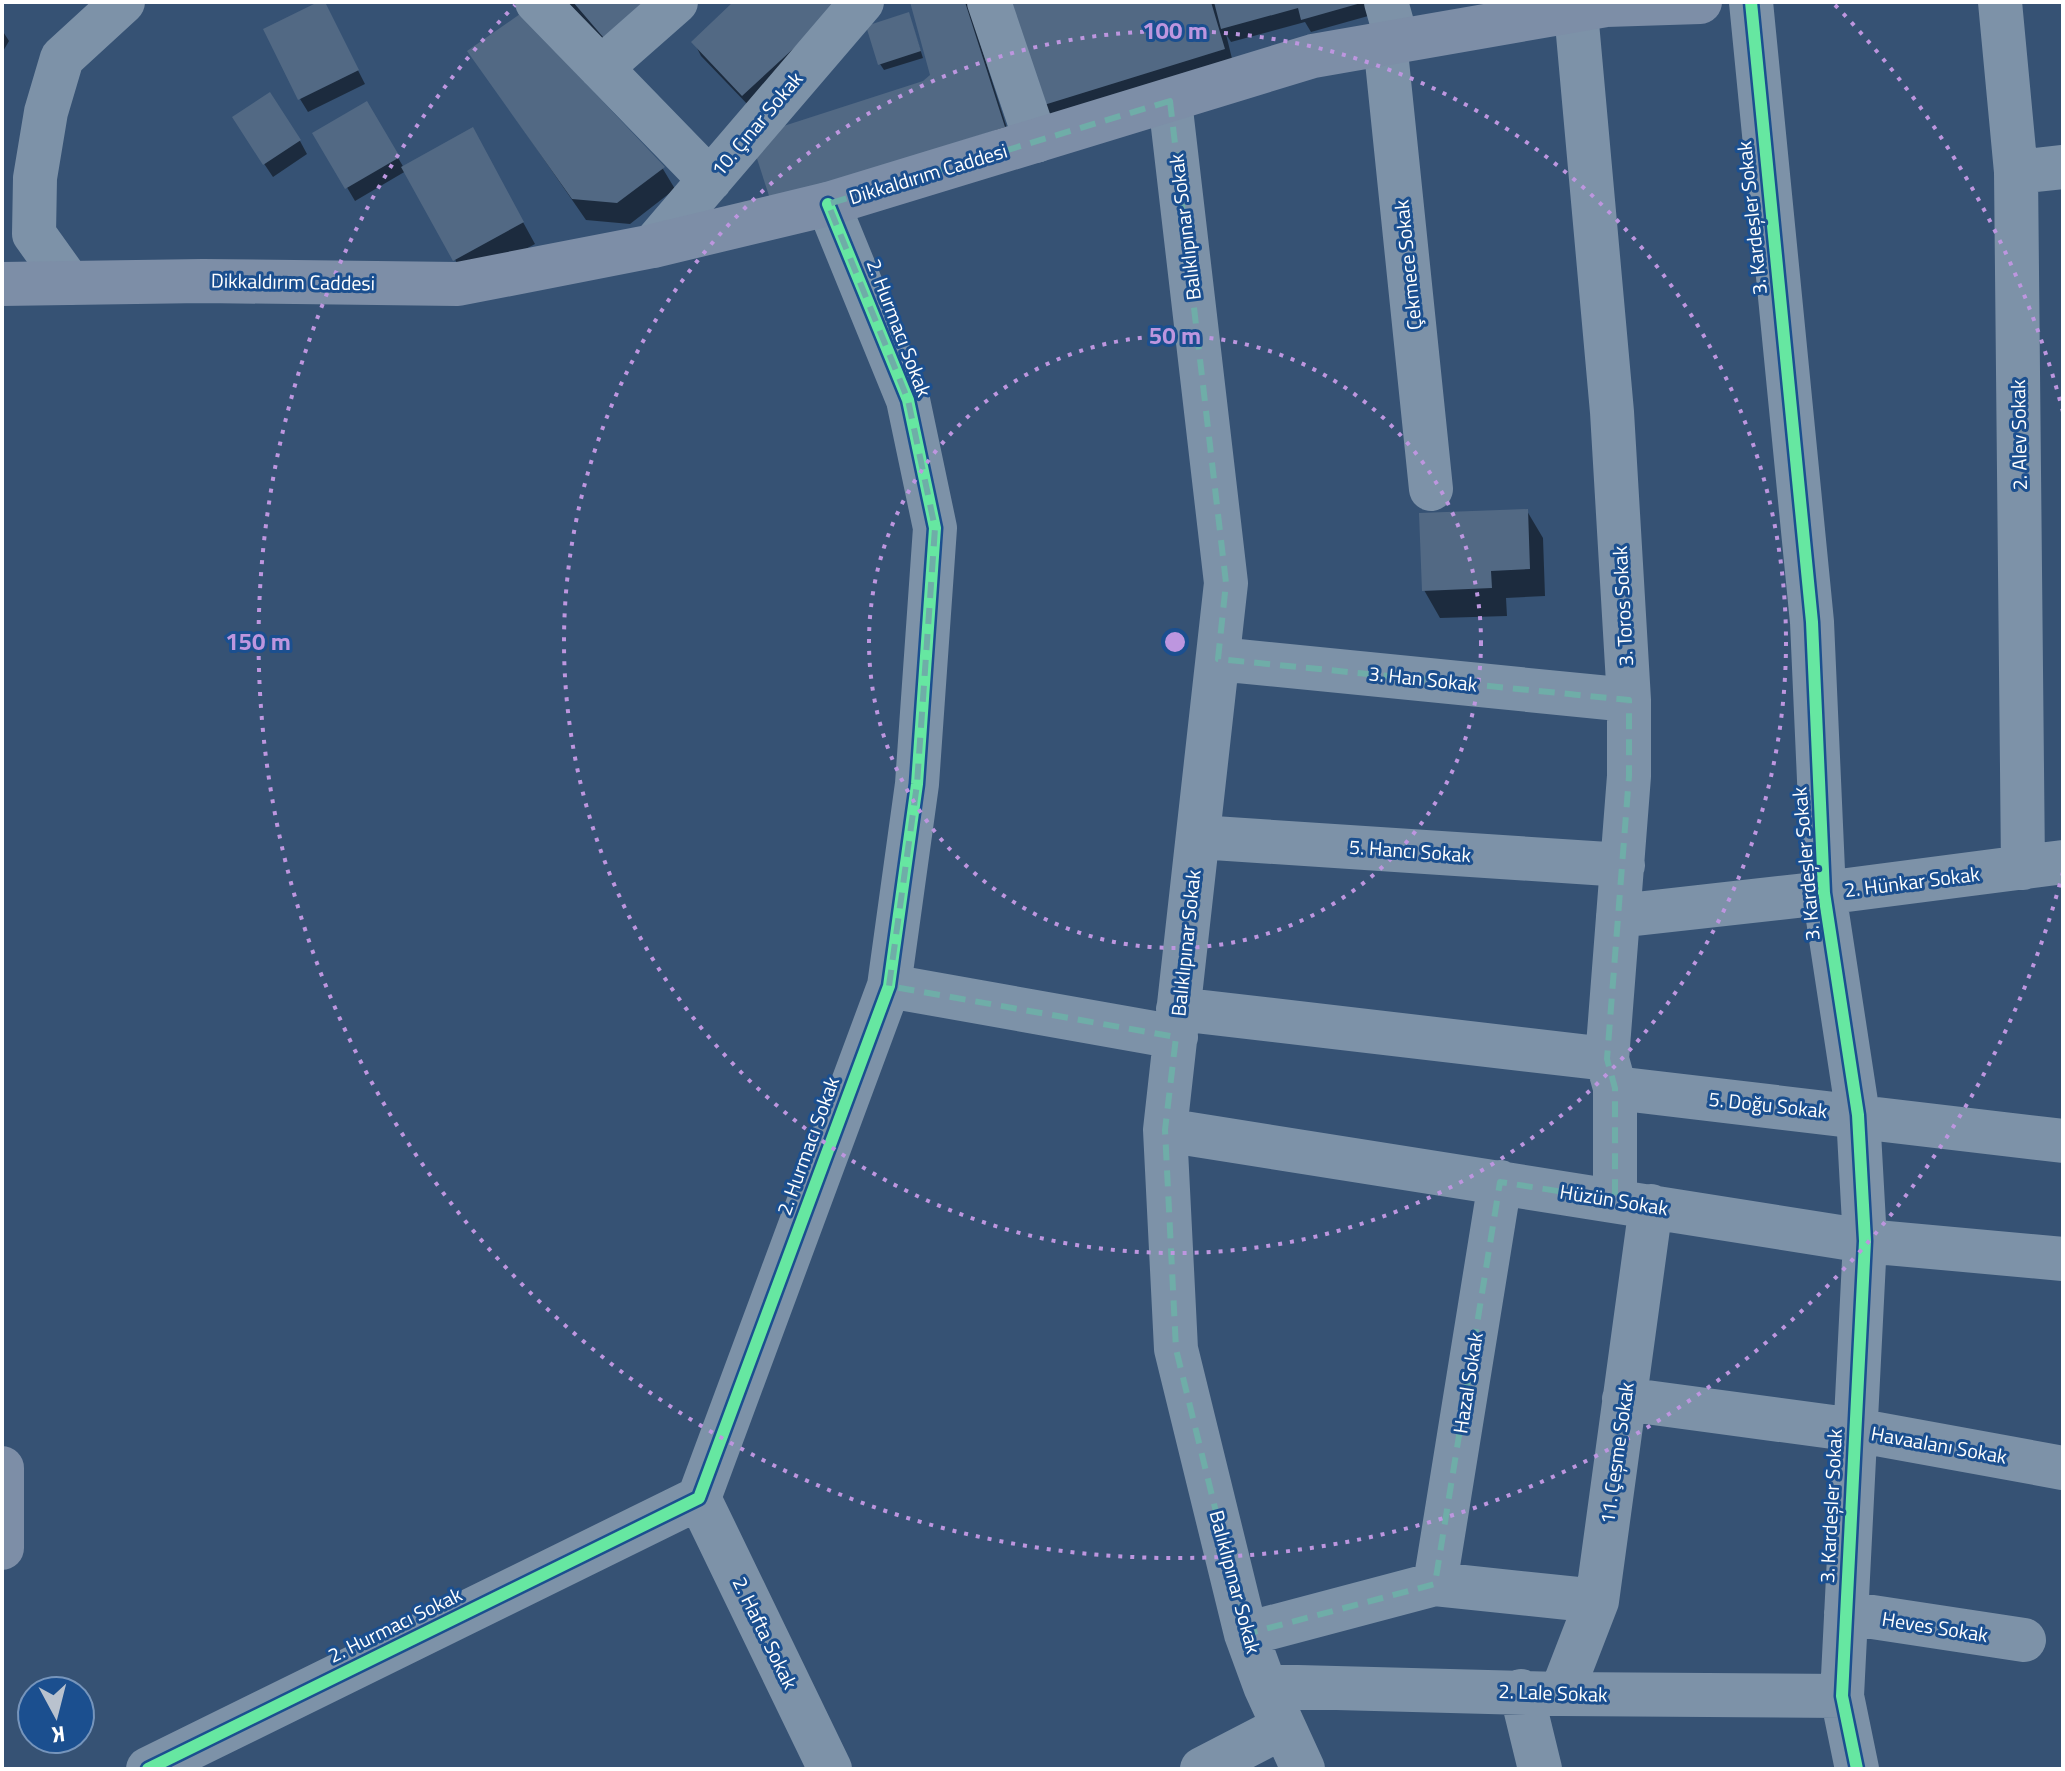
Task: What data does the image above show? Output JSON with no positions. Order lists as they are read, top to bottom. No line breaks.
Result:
{"streets":{"main road":["Dikkaldırım Caddesi"],"street":["10. Çınar Sokak","3. Kardeşler Sokak","Balıklıpınar Sokak","Çekmece Sokak","2. Hurmacı Sokak","2. Alev Sokak","3. Toros Sokak","3. Han Sokak","5. Hancı Sokak","2. Hünkar Sokak","5. Doğu Sokak","Hüzün Sokak","Hazal Sokak","Havaalanı Sokak","11. Çeşme Sokak","Heves Sokak","2. Hafta Sokak","2. Lale Sokak"]},"crossings":[["10. Çınar Sokak","Dikkaldırım Caddesi"],["Dikkaldırım Caddesi","Balıklıpınar Sokak"],["Dikkaldırım Caddesi","Çekmece Sokak"],["Dikkaldırım Caddesi","2. Hurmacı Sokak"],["Dikkaldırım Caddesi","3. Toros Sokak"],["3. Kardeşler Sokak","2. Hünkar Sokak"],["3. Kardeşler Sokak","5. Doğu Sokak"],["3. Kardeşler Sokak","Hüzün Sokak"],["3. Kardeşler Sokak","Havaalanı Sokak"],["3. Kardeşler Sokak","Heves Sokak"],["3. Kardeşler Sokak","2. Lale Sokak"],["Balıklıpınar Sokak","3. Han Sokak"],["Balıklıpınar Sokak","5. Hancı Sokak"],["Balıklıpınar Sokak","5. Doğu Sokak"],["Balıklıpınar Sokak","Hüzün Sokak"],["Balıklıpınar Sokak","2. Lale Sokak"],["2. Hurmacı Sokak","5. Doğu Sokak"],["2. Hurmacı Sokak","2. Hafta Sokak"],["2. Alev Sokak","2. Hünkar Sokak"],["3. Toros Sokak","3. Han Sokak"],["3. Toros Sokak","5. Hancı Sokak"],["3. Toros Sokak","2. Hünkar Sokak"],["3. Toros Sokak","5. Doğu Sokak"],["3. Toros Sokak","Hüzün Sokak"],["3. Toros Sokak","11. Çeşme Sokak"],["Hüzün Sokak","Hazal Sokak"],["Hüzün Sokak","11. Çeşme Sokak"],["Havaalanı Sokak","11. Çeşme Sokak"],["11. Çeşme Sokak","2. Lale Sokak"]],"north":"bottom","rings":["100 m","50 m","150 m"]}
